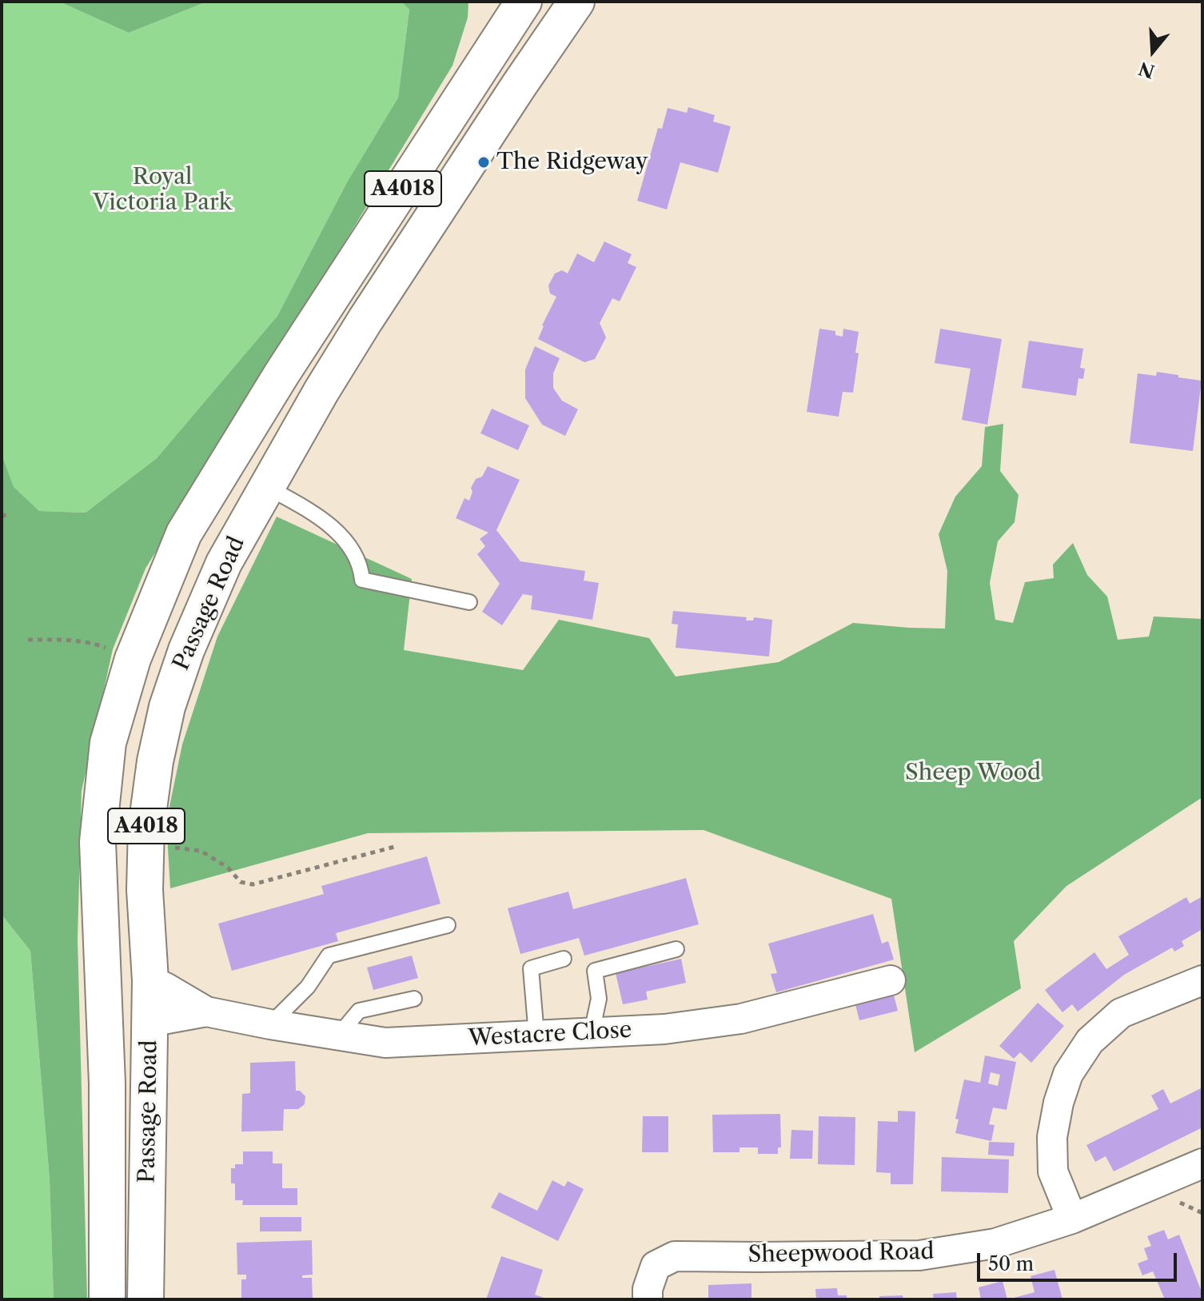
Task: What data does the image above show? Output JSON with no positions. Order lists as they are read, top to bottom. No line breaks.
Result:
{"streets":{"main road":["A4018","Passage Road"],"street":["Westacre Close","Sheepwood Road"]},"crossings":[["Passage Road","Westacre Close"]],"parks":["Royal Victoria Park","Sheep Wood"],"places":["The Ridgeway"],"scale_bar":"50 m","north":"bottom"}
